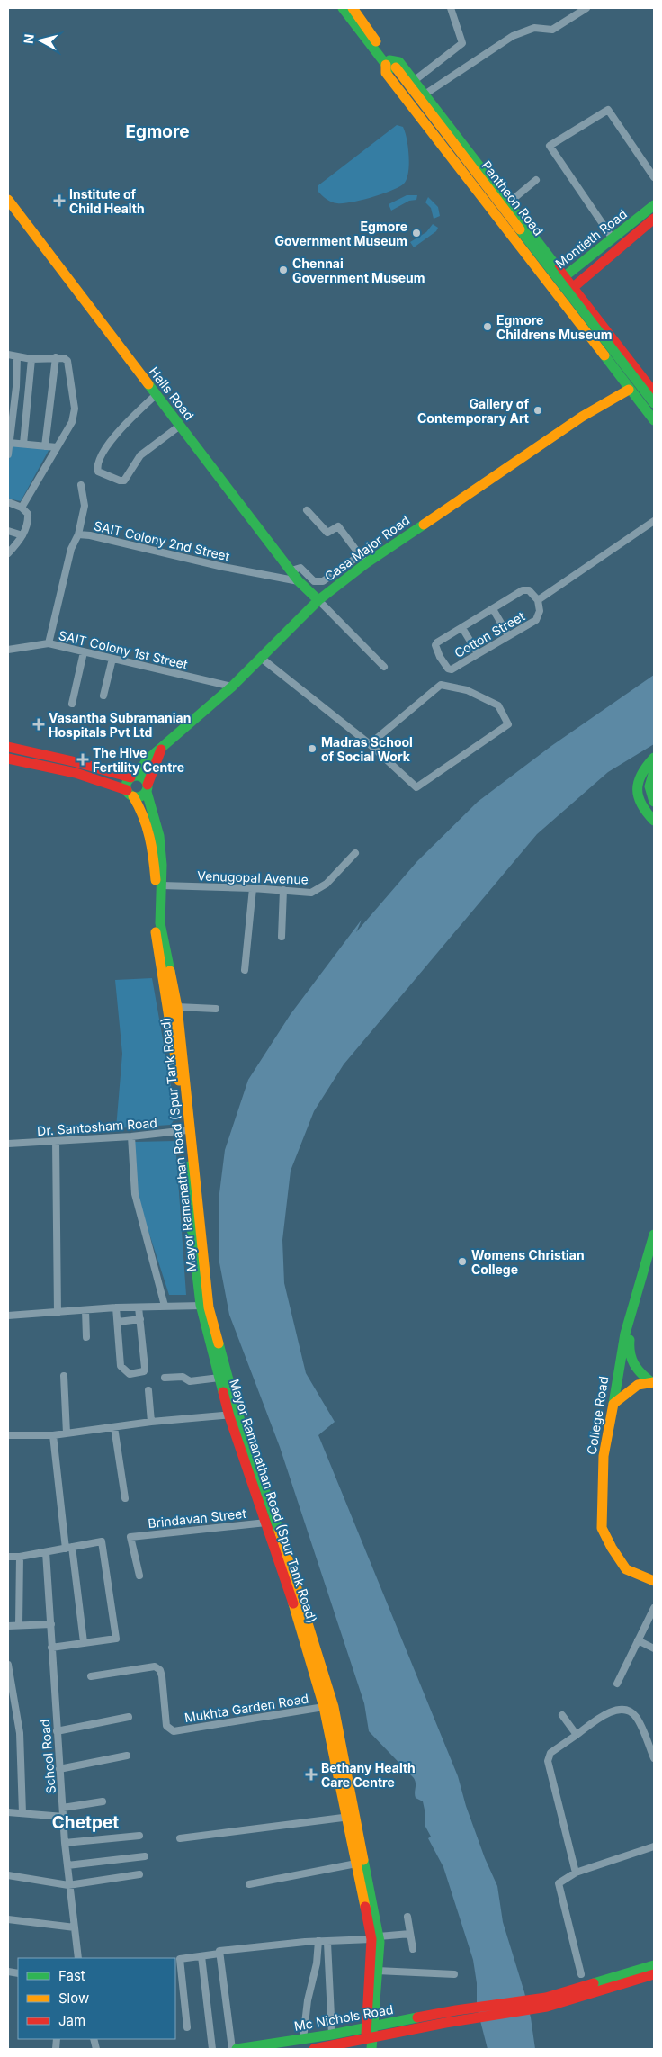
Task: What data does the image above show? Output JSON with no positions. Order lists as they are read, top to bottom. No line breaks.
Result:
{"streets":{"main road":["Pantheon Road","Montieth Road","Halls Road","Casa Major Road","Mayor Ramanathan Road (Spur Tank Road)","College Road","Mc Nichols Road"],"street":["SAIT Colony 2nd Street","Cotton Street","SAIT Colony 1st Street","Venugopal Avenue","Dr. Santosham Road","Brindavan Street","Mukhta Garden Road","School Road"]},"crossings":[["Halls Road","SAIT Colony 2nd Street"],["Halls Road","Casa Major Road"],["SAIT Colony 2nd Street","SAIT Colony 1st Street"],["Casa Major Road","SAIT Colony 1st Street"],["Casa Major Road","Mayor Ramanathan Road (Spur Tank Road)"],["Venugopal Avenue","Mayor Ramanathan Road (Spur Tank Road)"],["Dr. Santosham Road","Mayor Ramanathan Road (Spur Tank Road)"],["Mayor Ramanathan Road (Spur Tank Road)","Brindavan Street"],["Mayor Ramanathan Road (Spur Tank Road)","Mukhta Garden Road"],["Mayor Ramanathan Road (Spur Tank Road)","Mc Nichols Road"]],"districts":["Egmore","Chetpet"],"places":{"health":["Institute of Child Health","Vasantha Subramanian Hospitals Pvt Ltd","The Hive Fertility Centre","Bethany Health Care Centre"],"other":["Egmore Government Museum","Chennai Government Museum","Egmore Childrens Museum","Gallery of Contemporary Art","Madras School of Social Work","Womens Christian College"]},"legend":["Fast","Slow","Jam"],"north":"left"}
